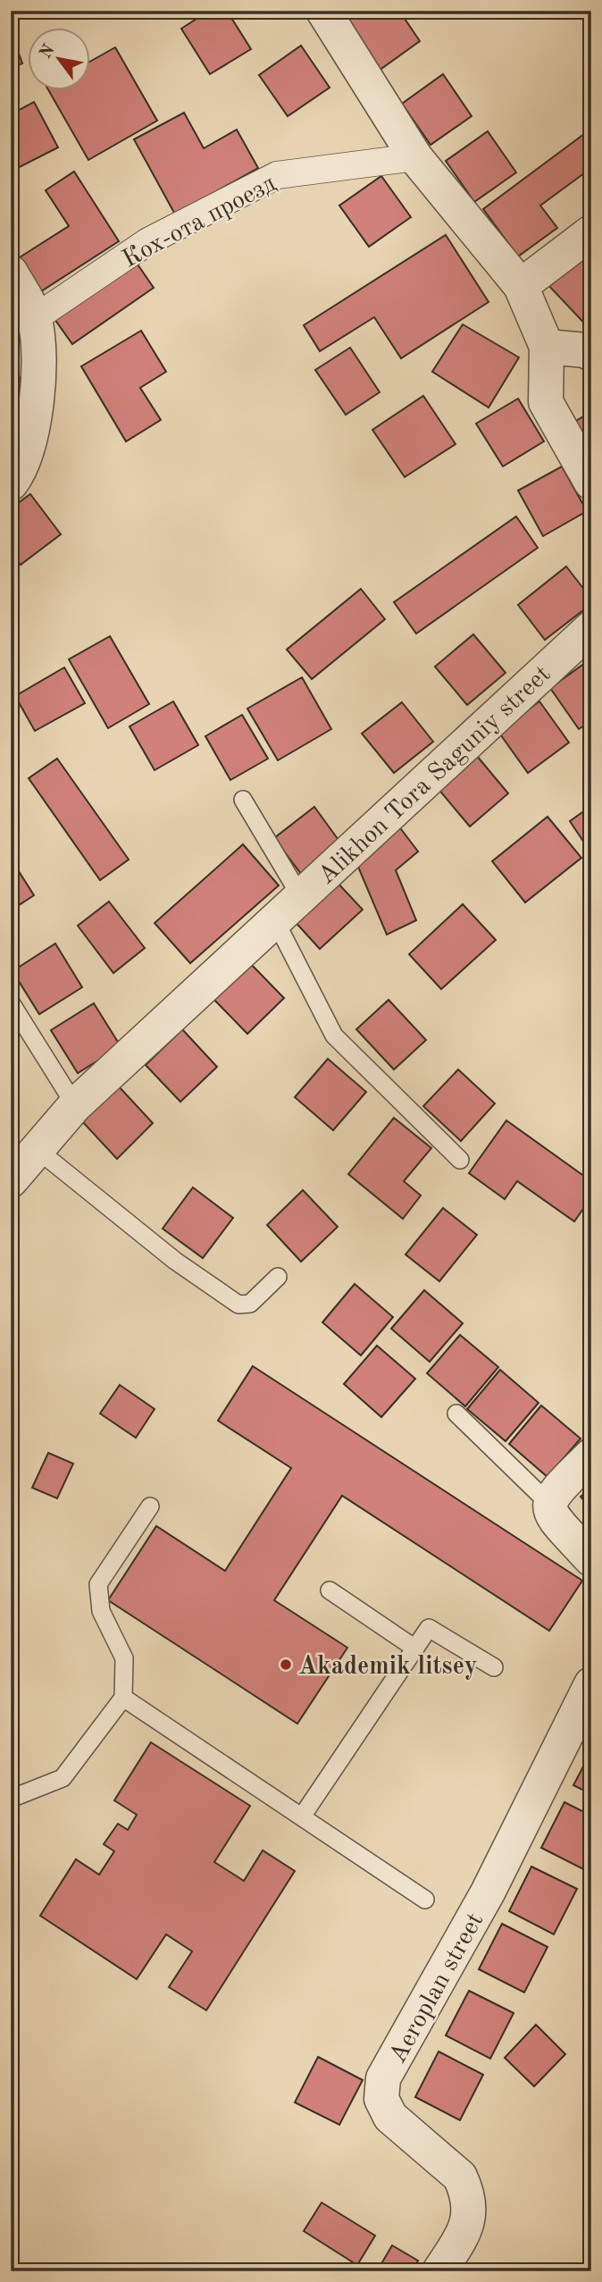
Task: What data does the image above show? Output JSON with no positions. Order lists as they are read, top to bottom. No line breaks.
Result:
{"streets":{"street":["Кох-ота проезд","Alikhon Tora Saguniy street","Aeroplan street"]},"places":["Akademik litsey"],"north":"top left"}
